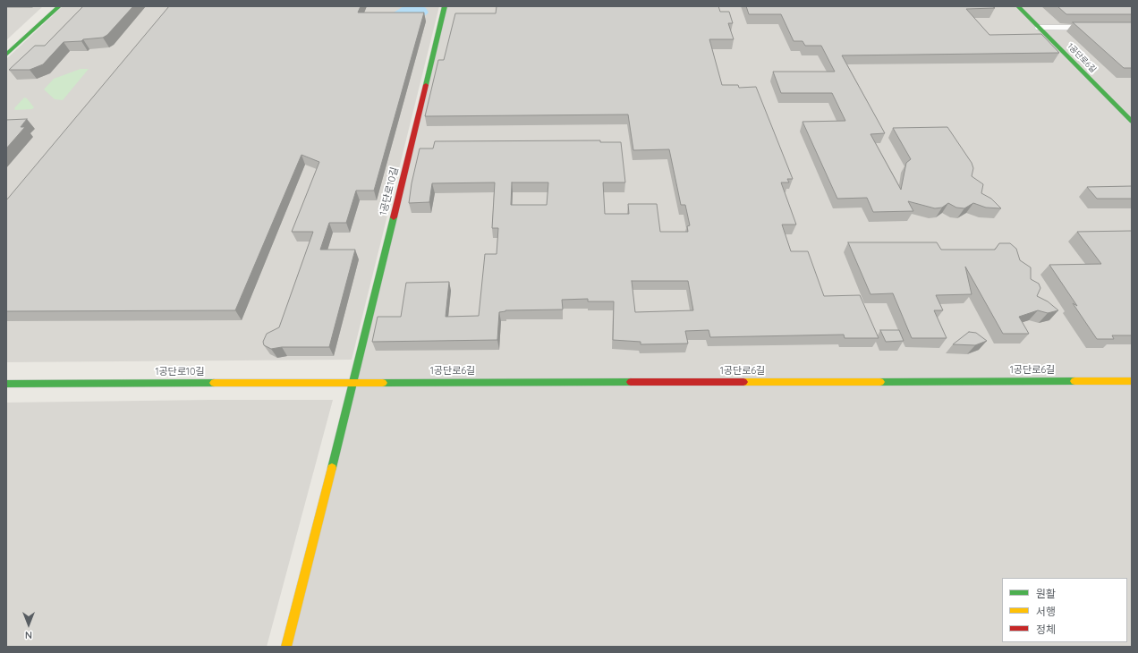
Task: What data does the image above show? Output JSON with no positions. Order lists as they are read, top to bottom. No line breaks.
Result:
{"streets":{"street":["1공단로6길","1공단로10길"]},"crossings":[["1공단로6길","1공단로10길"]],"legend":["원활","서행","정체"],"north":"bottom"}
